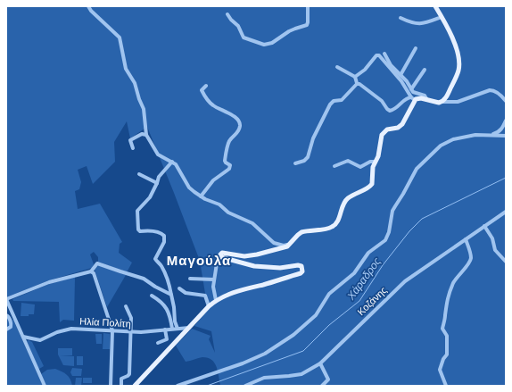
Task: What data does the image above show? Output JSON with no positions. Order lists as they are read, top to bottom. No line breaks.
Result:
{"streets":{"street":["Κοζάνης","Ηλία Πολίτη"]},"districts":["Μαγούλα"],"water":["Χάραδρος"]}
